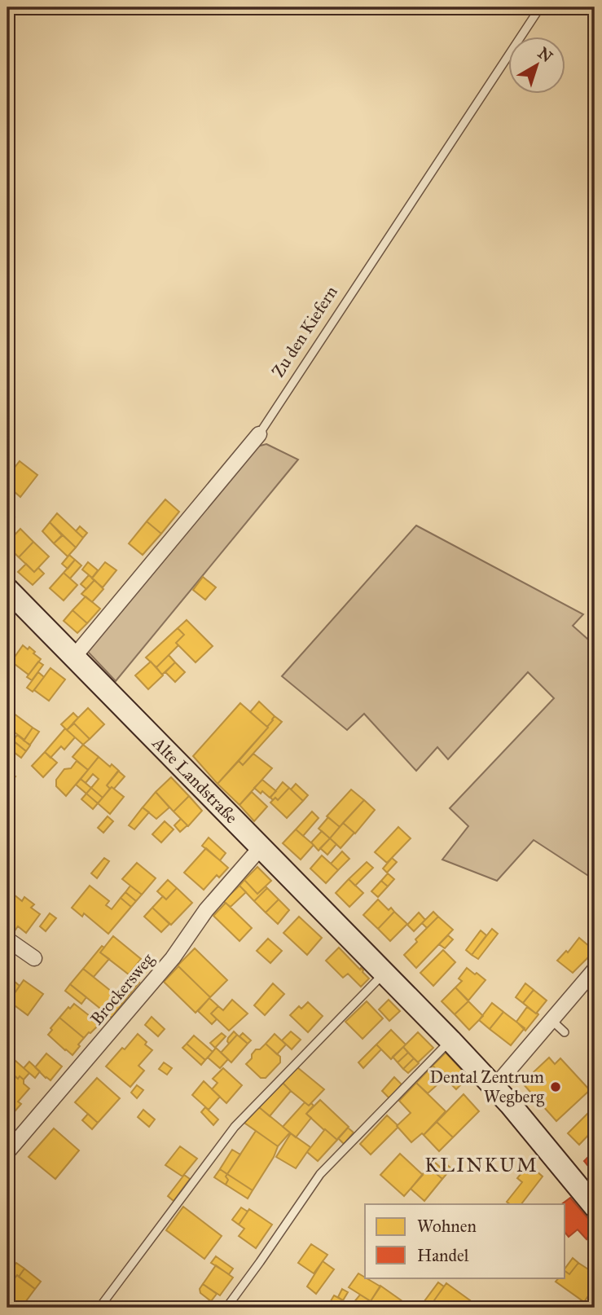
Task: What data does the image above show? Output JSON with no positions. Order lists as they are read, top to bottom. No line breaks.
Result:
{"streets":{"main road":["Alte Landstraße"],"street":["Zu den Kiefern","Brockersweg"]},"crossings":[["Zu den Kiefern","Alte Landstraße"],["Alte Landstraße","Brockersweg"]],"districts":["KLINKUM"],"places":["Dental Zentrum Wegberg"],"legend":["Wohnen","Handel"],"north":"top right"}
